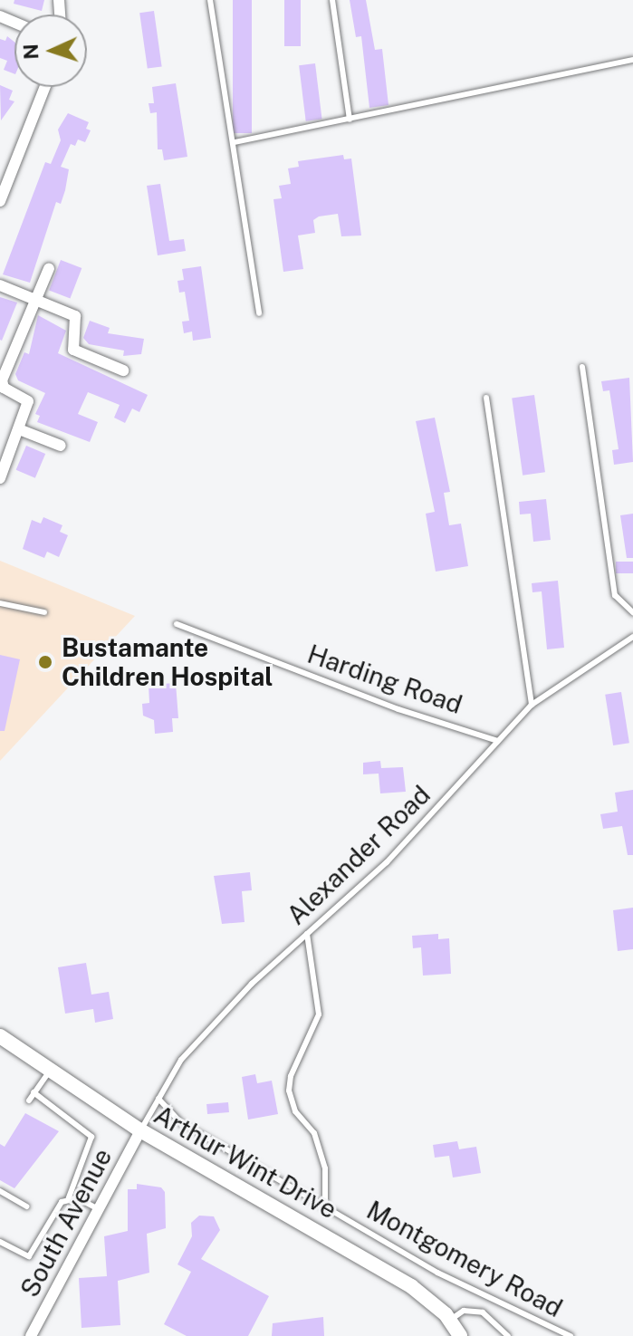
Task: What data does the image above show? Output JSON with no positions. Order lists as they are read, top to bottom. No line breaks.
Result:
{"streets":{"main road":["Arthur Wint Drive"],"street":["South Avenue"],"lane":["Harding Road","Alexander Road","Montgomery Road"]},"crossings":[["Harding Road","Alexander Road"],["Alexander Road","Arthur Wint Drive"],["Alexander Road","South Avenue"],["Alexander Road","Montgomery Road"],["Arthur Wint Drive","South Avenue"]],"places":["Bustamante Children Hospital"],"north":"left"}
